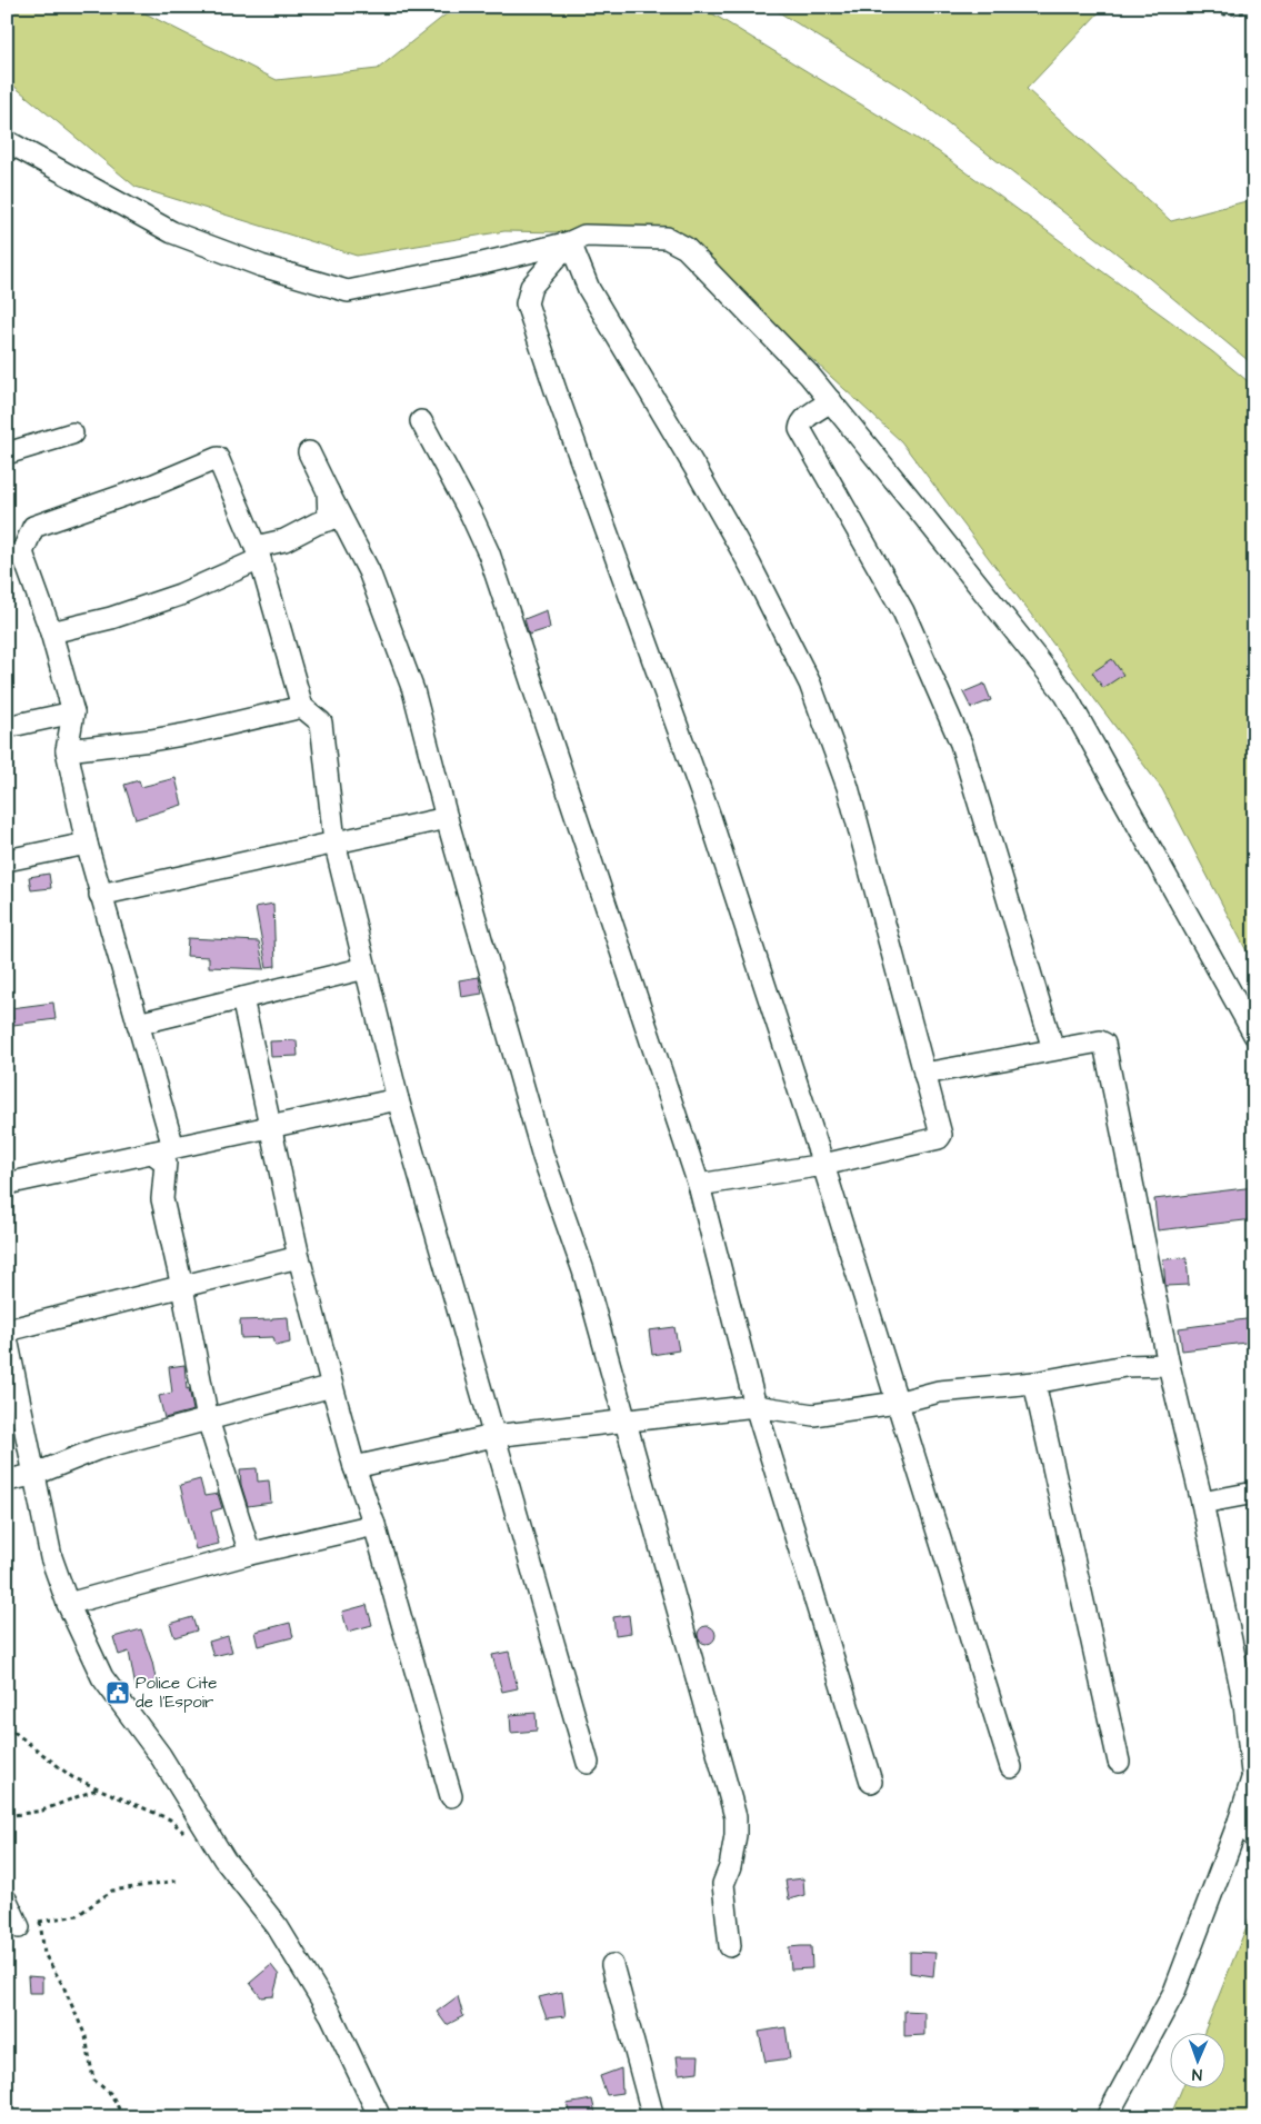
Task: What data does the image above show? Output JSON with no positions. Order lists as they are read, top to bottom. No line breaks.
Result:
{"places":{"public building":["Police Cite de l'Espoir"]},"north":"bottom"}
